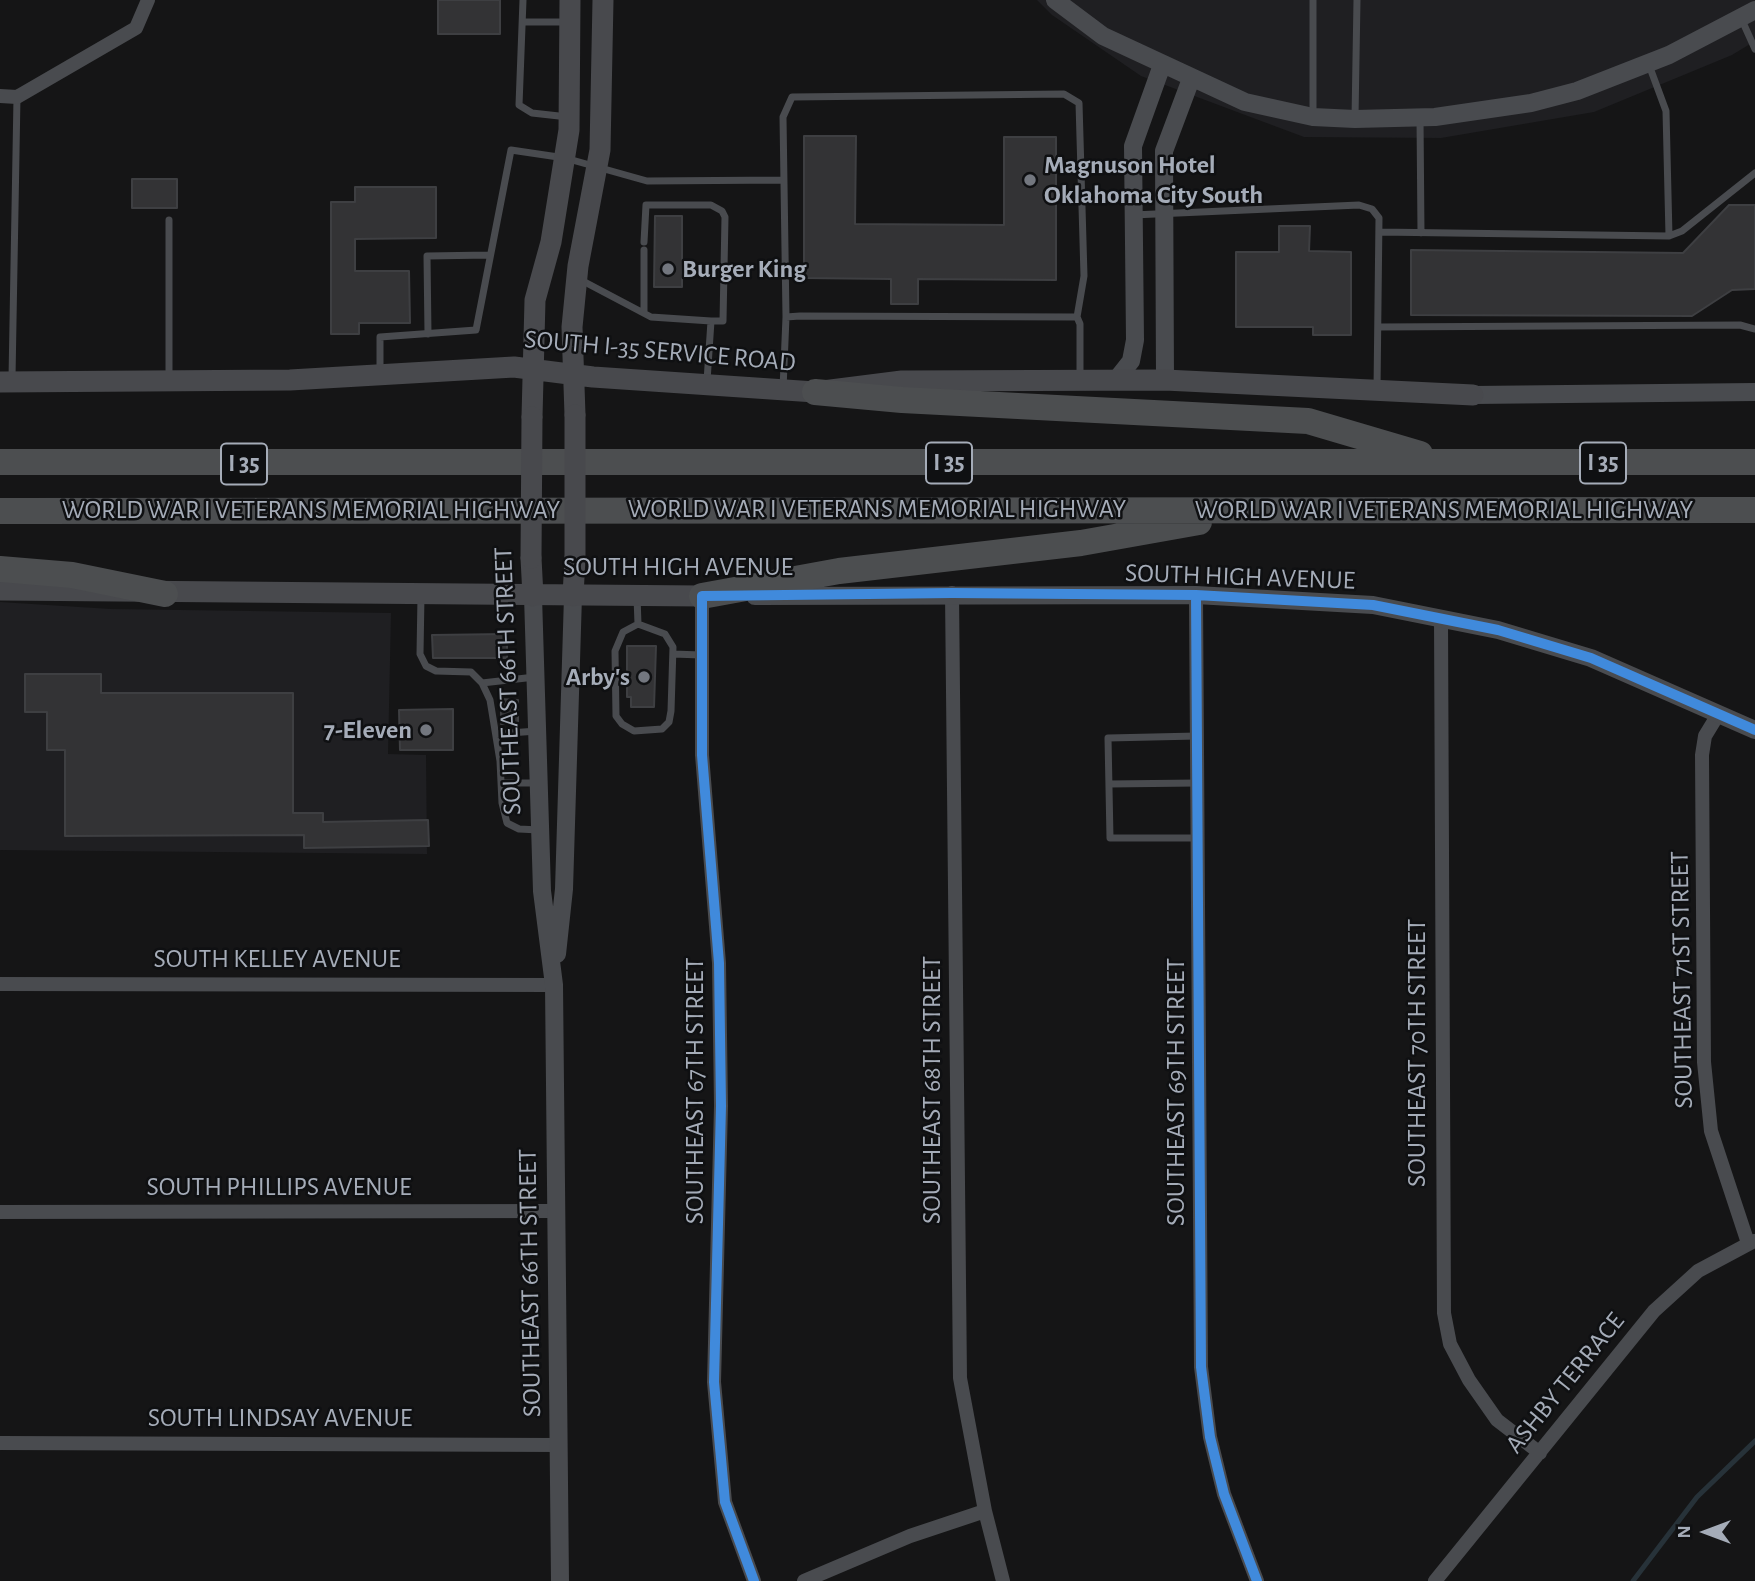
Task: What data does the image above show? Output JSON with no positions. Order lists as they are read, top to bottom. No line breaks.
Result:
{"streets":{"highway":["I 35","WORLD WAR I VETERANS MEMORIAL HIGHWAY"],"main road":["SOUTH I-35 SERVICE ROAD","SOUTH HIGH AVENUE","SOUTHEAST 66TH STREET"],"street":["SOUTH KELLEY AVENUE","SOUTHEAST 71ST STREET","SOUTHEAST 70TH STREET","SOUTHEAST 68TH STREET","SOUTHEAST 67TH STREET","SOUTHEAST 69TH STREET","SOUTH PHILLIPS AVENUE","ASHBY TERRACE","SOUTH LINDSAY AVENUE"]},"crossings":[["SOUTH I-35 SERVICE ROAD","SOUTHEAST 66TH STREET"],["SOUTH HIGH AVENUE","SOUTHEAST 66TH STREET"],["SOUTH HIGH AVENUE","SOUTHEAST 71ST STREET"],["SOUTH HIGH AVENUE","SOUTHEAST 70TH STREET"],["SOUTH HIGH AVENUE","SOUTHEAST 68TH STREET"],["SOUTH HIGH AVENUE","SOUTHEAST 67TH STREET"],["SOUTH HIGH AVENUE","SOUTHEAST 69TH STREET"],["SOUTHEAST 66TH STREET","SOUTH KELLEY AVENUE"],["SOUTHEAST 66TH STREET","SOUTH PHILLIPS AVENUE"],["SOUTHEAST 66TH STREET","SOUTH LINDSAY AVENUE"],["SOUTHEAST 71ST STREET","ASHBY TERRACE"],["SOUTHEAST 70TH STREET","ASHBY TERRACE"]],"places":["Magnuson Hotel Oklahoma City South","Burger King","Arby's","7-Eleven"],"north":"left"}
